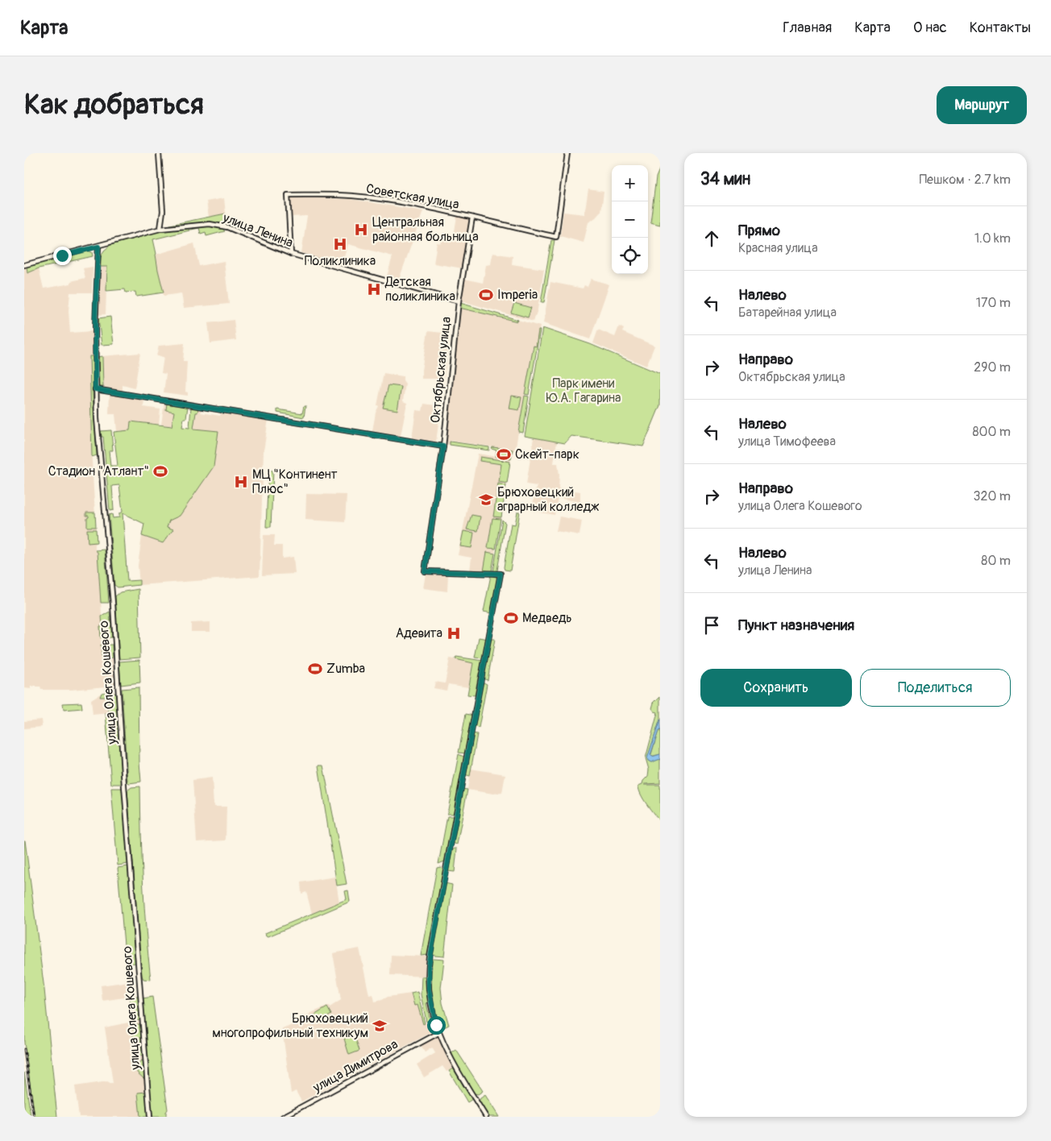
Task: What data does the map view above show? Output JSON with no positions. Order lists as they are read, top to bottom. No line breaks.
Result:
{"streets":{"street":["Советская улица","улица Ленина","Октябрьская улица","улица Олега Кошевого","улица Димитрова"]},"crossings":[["Советская улица","улица Ленина"],["Советская улица","Октябрьская улица"],["улица Ленина","Октябрьская улица"],["улица Ленина","улица Олега Кошевого"],["Октябрьская улица","улица Димитрова"]],"parks":["Парк имени Ю.А. Гагарина"],"places":{"hospital":["Центральная районная больница","Поликлиника","Детская поликлиника","МЦ \"Континент Плюс\"","Адевита"],"sports":["Imperia","Скейт-парк","Стадион \"Атлант\"","Медведь","Zumba"],"school or university":["Брюховецкий аграрный колледж","Брюховецкий многопрофильный техникум"]},"page":{"header":"Карта","nav":["Главная","Карта","О нас","Контакты"],"buttons":["Маршрут",["Сохранить","Поделиться"]],"title":"Как добраться","heading":["34 мин","Пешком · 2.7 km"],"map_buttons":["+","−"],"list":[["Прямо","Красная улица","1.0 km"],["Налево","Батарейная улица","170 m"],["Направо","Октябрьская улица","290 m"],["Налево","улица Тимофеева","800 m"],["Направо","улица Олега Кошевого","320 m"],["Налево","улица Ленина","80 m"],"Пункт назначения"]}}
